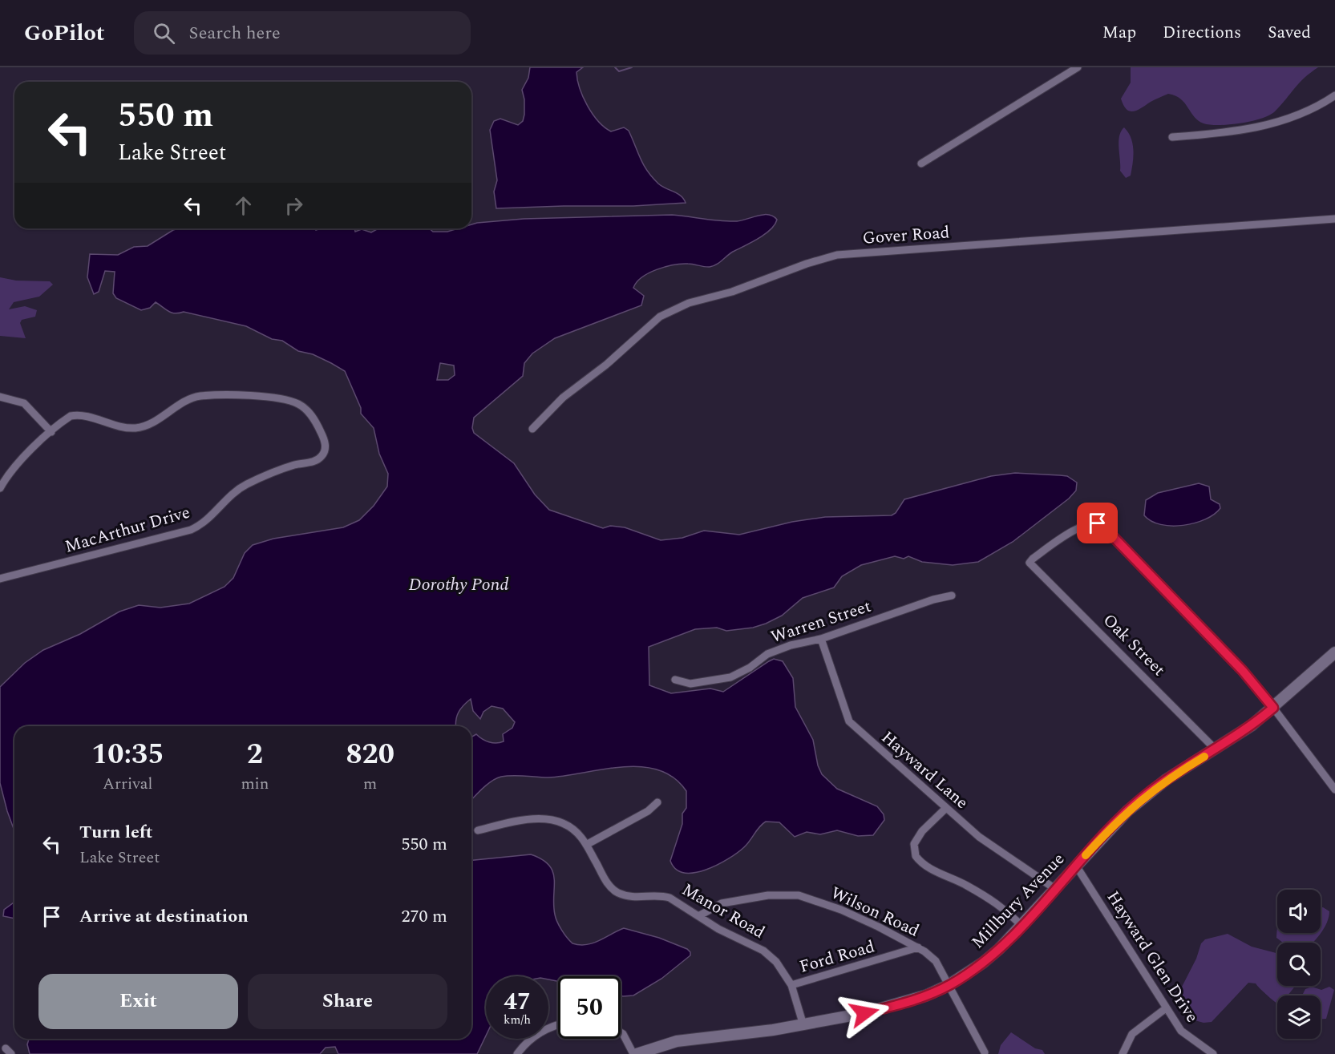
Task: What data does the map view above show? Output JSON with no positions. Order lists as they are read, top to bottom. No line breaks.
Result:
{"streets":{"main road":["Millbury Avenue"],"street":["Gover Road","MacArthur Drive","Warren Street","Oak Street","Hayward Lane","Manor Road","Wilson Road","Ford Road","Hayward Glen Drive"]},"crossings":[["Warren Street","Hayward Lane"],["Oak Street","Millbury Avenue"],["Hayward Lane","Millbury Avenue"],["Millbury Avenue","Manor Road"],["Millbury Avenue","Wilson Road"],["Millbury Avenue","Hayward Glen Drive"],["Manor Road","Wilson Road"],["Manor Road","Ford Road"],["Wilson Road","Ford Road"]],"water":["Dorothy Pond"],"page":{"header":"GoPilot","search":"Search here","nav":["Map","Directions","Saved"],"turn":["550 m","Lake Street"],"eta":["10:35","Arrival","2","min","820","m"],"list":[{"name":"Turn left","note":"Lake Street","value":"550 m"},{"name":"Arrive at destination","value":"270 m"}],"buttons":["Exit","Share"],"speed":"47 km/h","limit":"50"}}
